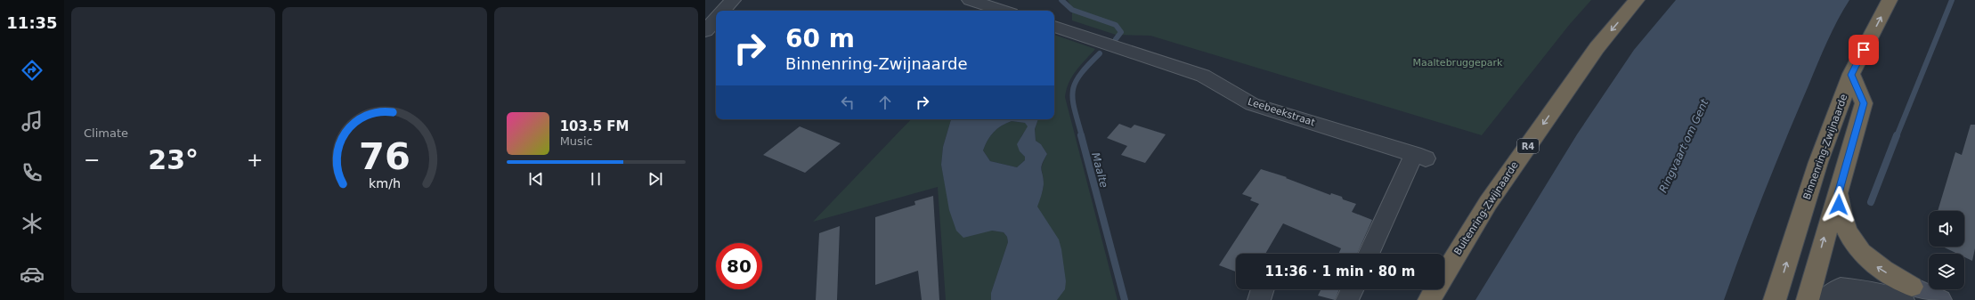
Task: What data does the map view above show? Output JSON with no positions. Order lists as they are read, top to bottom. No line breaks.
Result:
{"streets":{"highway":["R4","Binnenring-Zwijnaarde","Buitenring-Zwijnaarde"],"street":["Leebeekstraat"]},"one_way":["Buitenring-Zwijnaarde"],"water":["Ringvaart om Gent","Maalte"],"parks":["Maaltebruggepark"],"page":{"tabs":"11:35","tile":"Climate","turn":["60 m","Binnenring-Zwijnaarde"],"song":["103.5 FM","Music"],"heat":["−","23°","+"],"limit":"80","trip":"11:36 · 1 min · 80 m","gauge":["76","km/h"]}}
